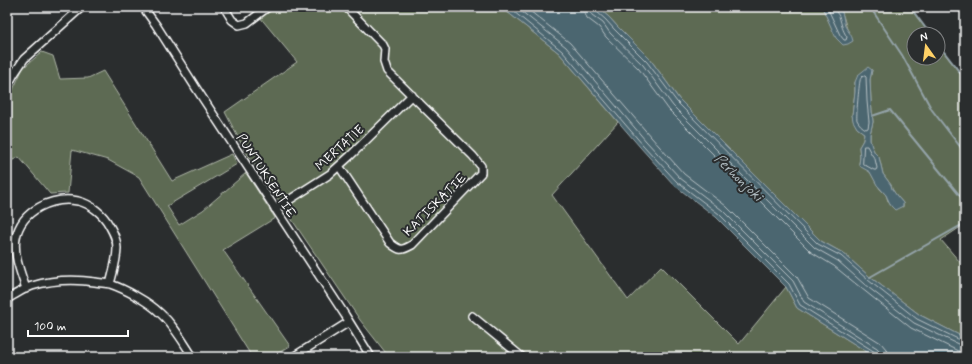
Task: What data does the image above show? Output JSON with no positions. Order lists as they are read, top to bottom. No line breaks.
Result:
{"streets":{"street":["MERTATIE","PUNTUKSENTIE","KATISKATIE"]},"crossings":[["MERTATIE","PUNTUKSENTIE"],["MERTATIE","KATISKATIE"]],"water":["Perhonjoki"],"scale_bar":"100 m","north":"top"}
